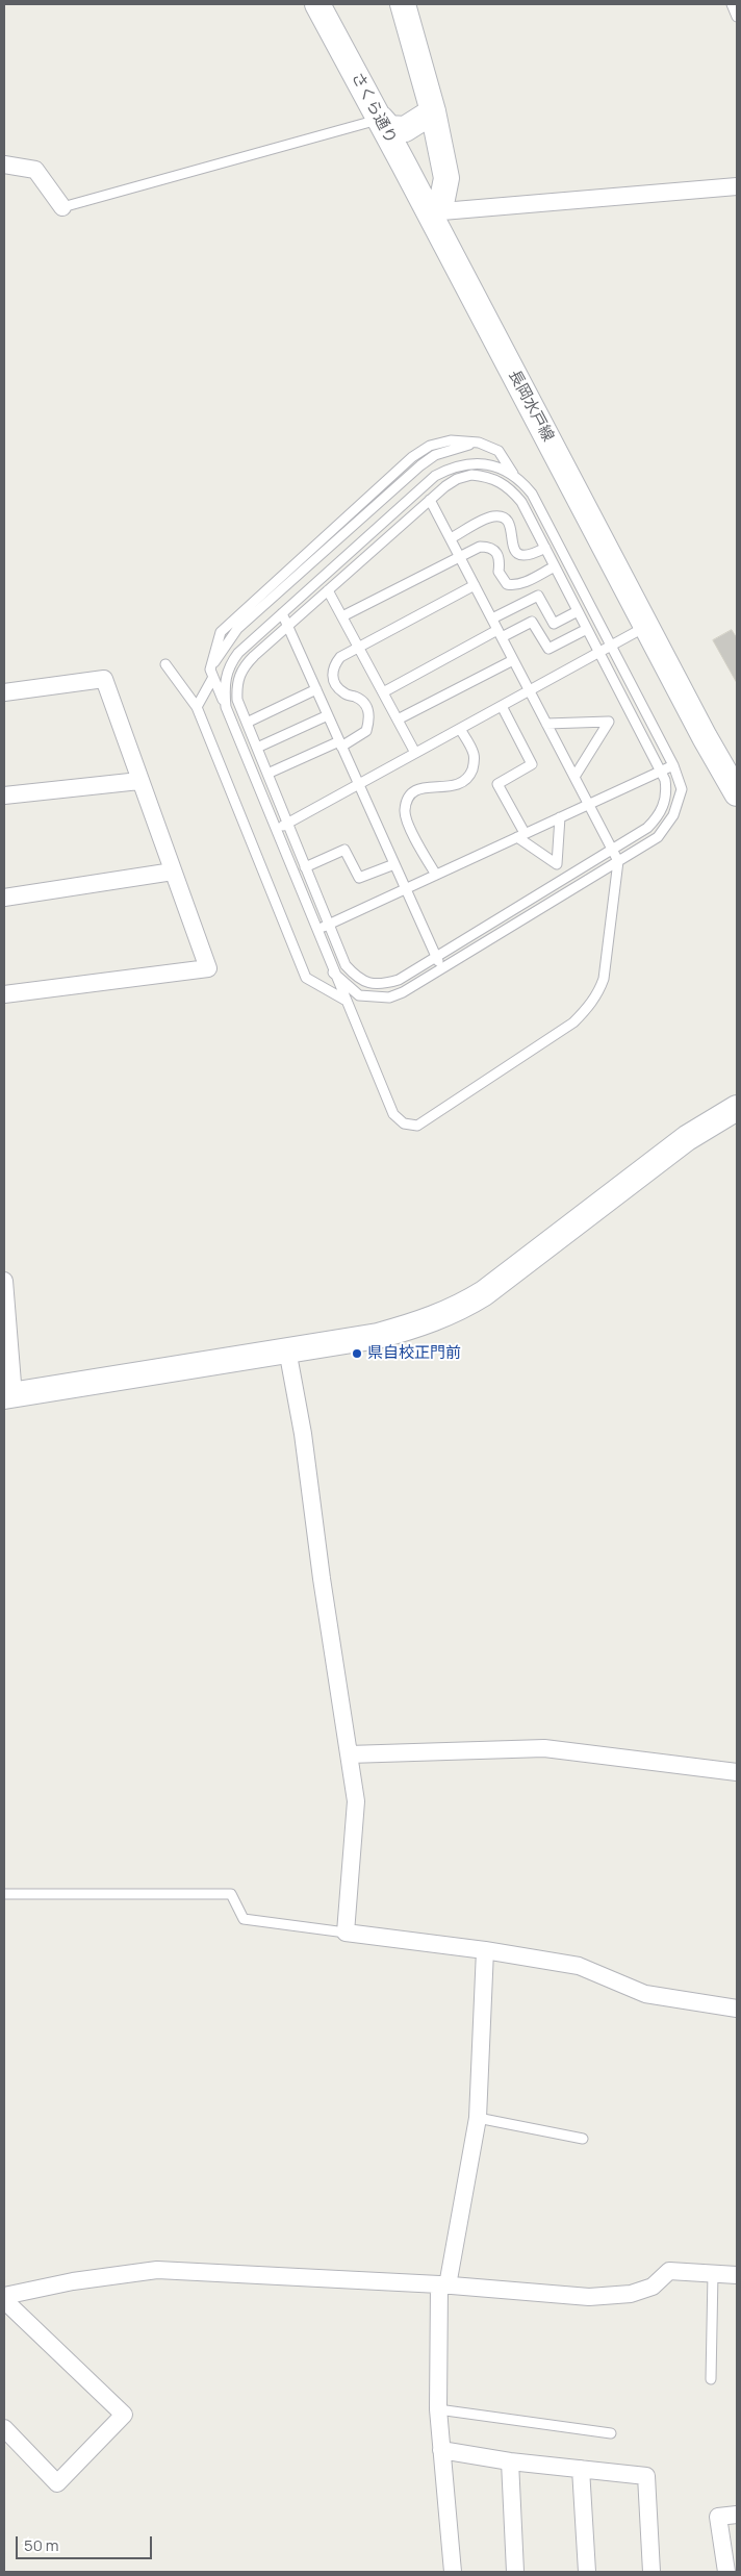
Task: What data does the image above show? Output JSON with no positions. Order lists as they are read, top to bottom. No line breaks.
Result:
{"streets":{"street":["さくら通り","長岡水戸線"]},"crossings":[["さくら通り","長岡水戸線"]],"places":["県自校正門前"],"scale_bar":"50 m"}
